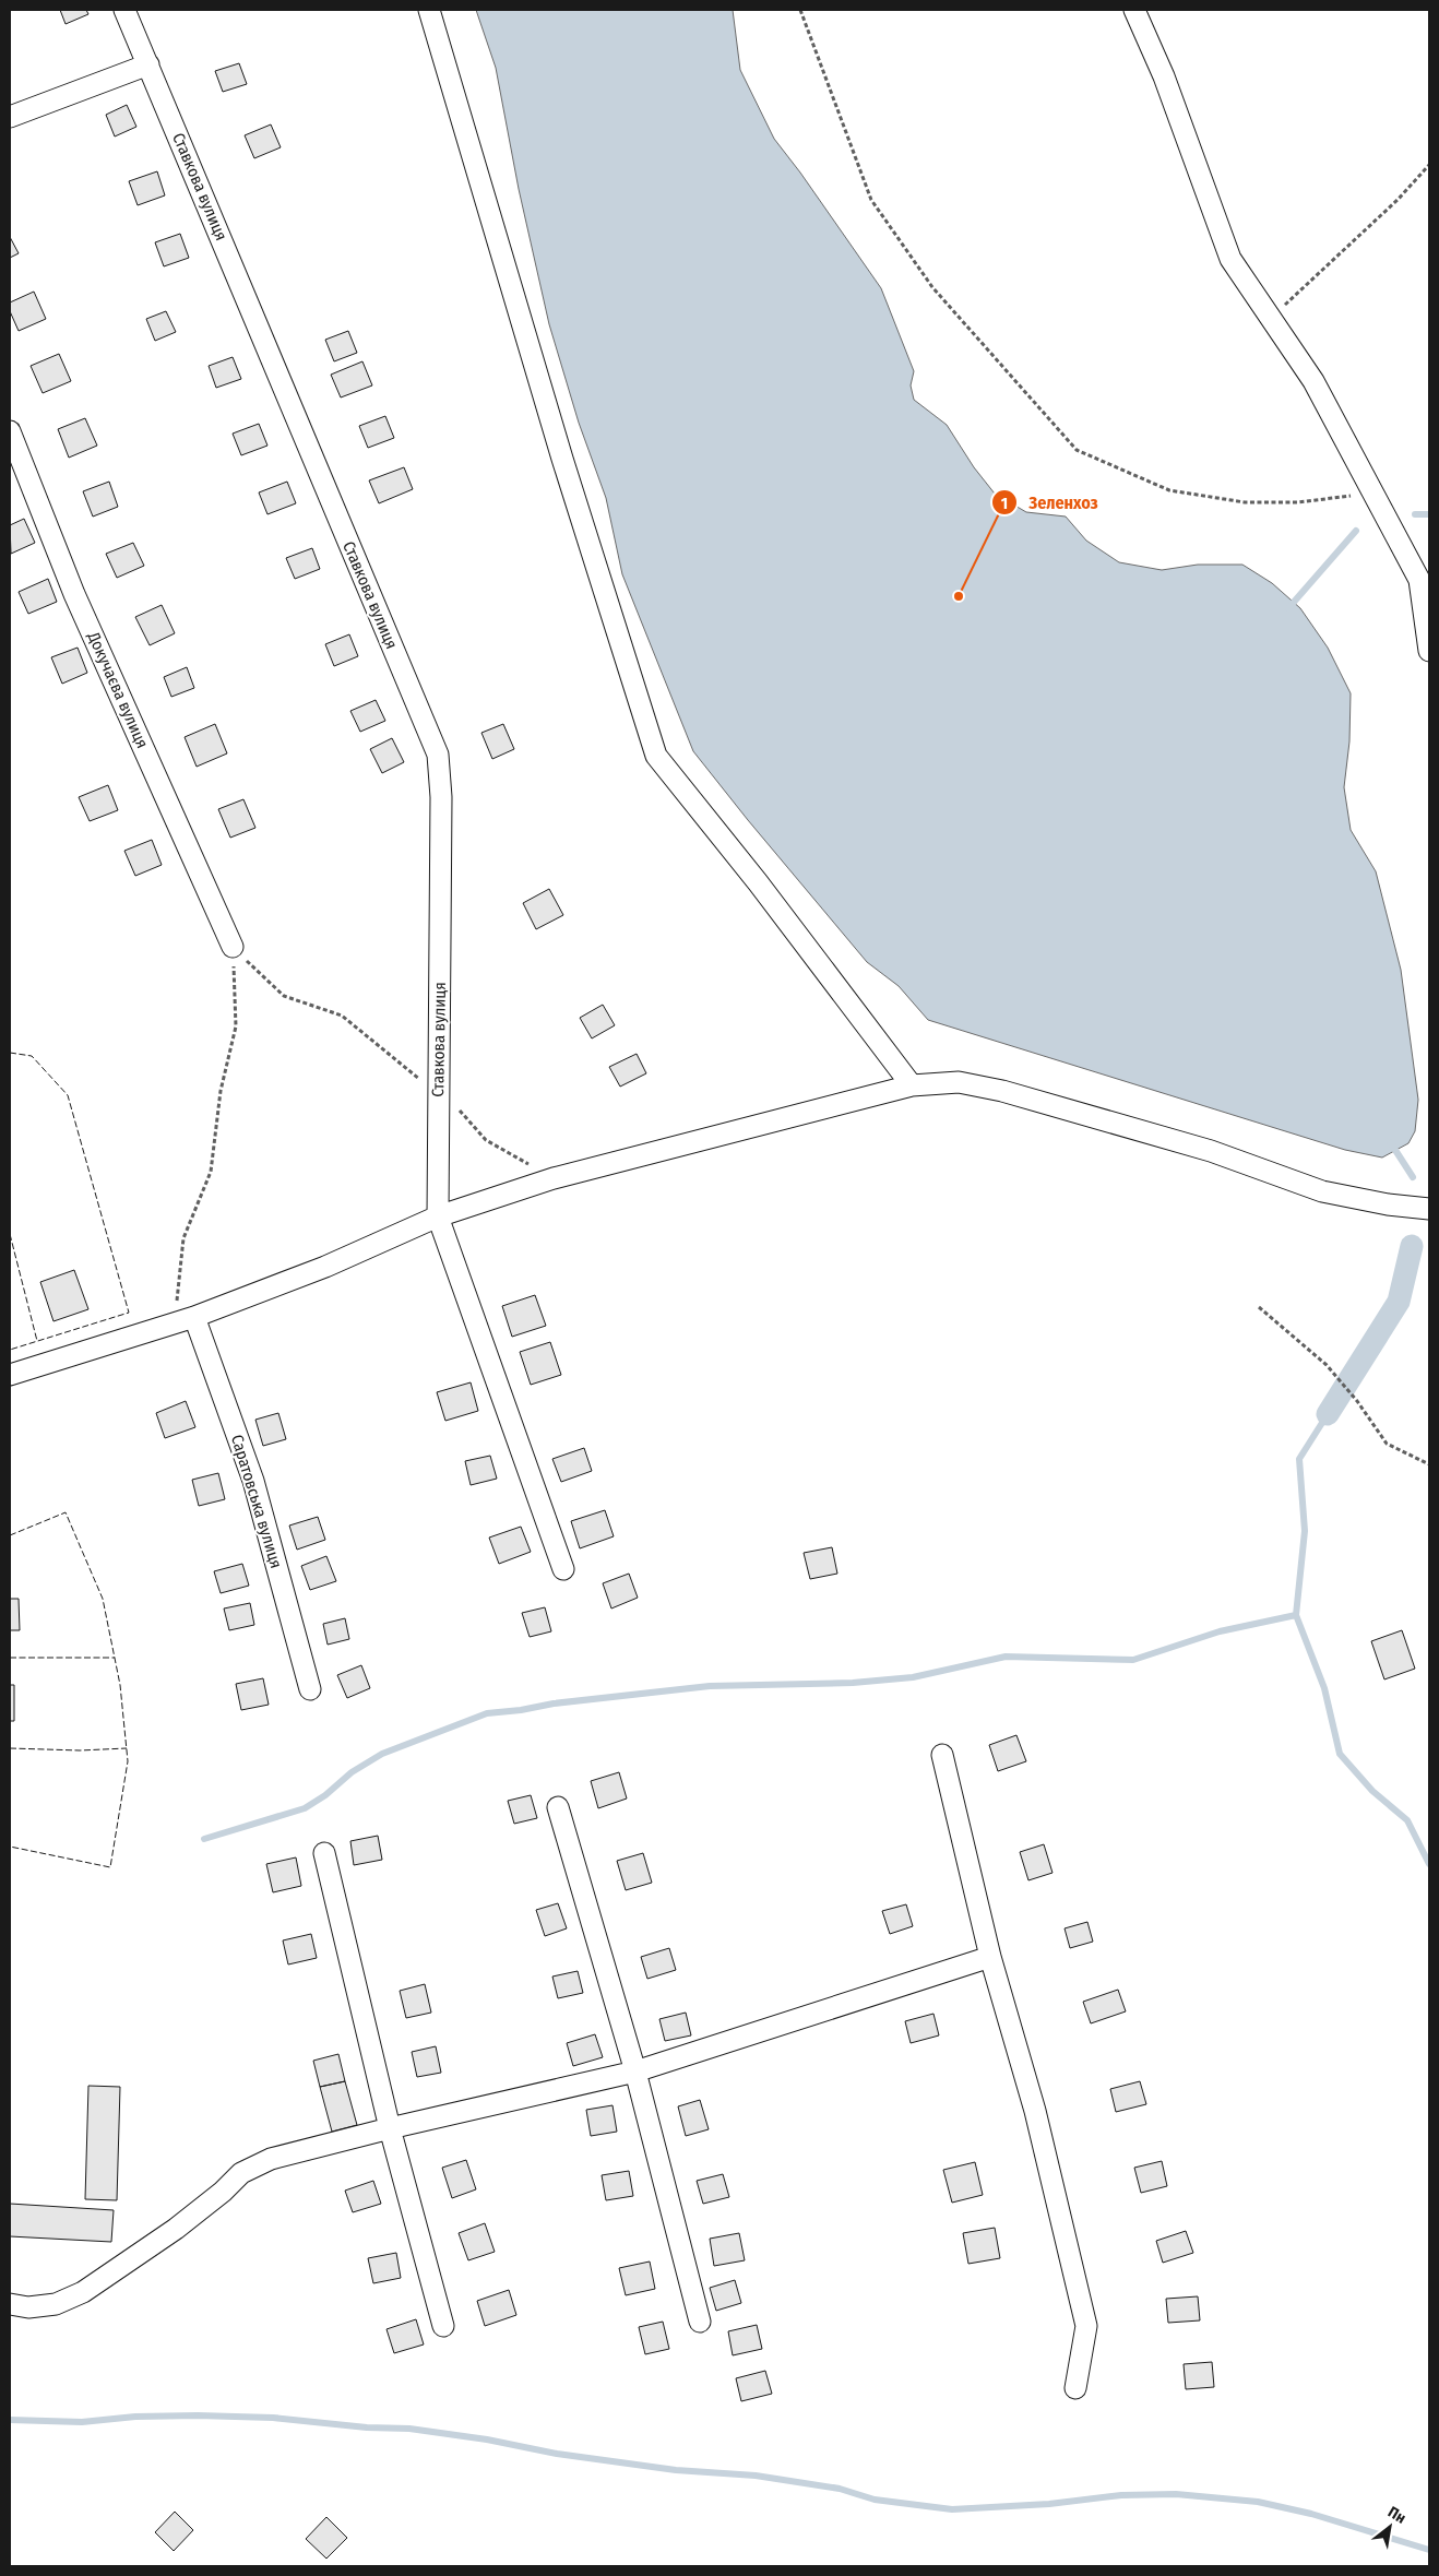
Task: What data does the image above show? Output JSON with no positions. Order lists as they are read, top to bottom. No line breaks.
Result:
{"streets":{"street":["Ставкова вулиця","Докучаєва вулиця","Саратовська вулиця"]},"places":["Зеленхоз"],"north":"top right"}
